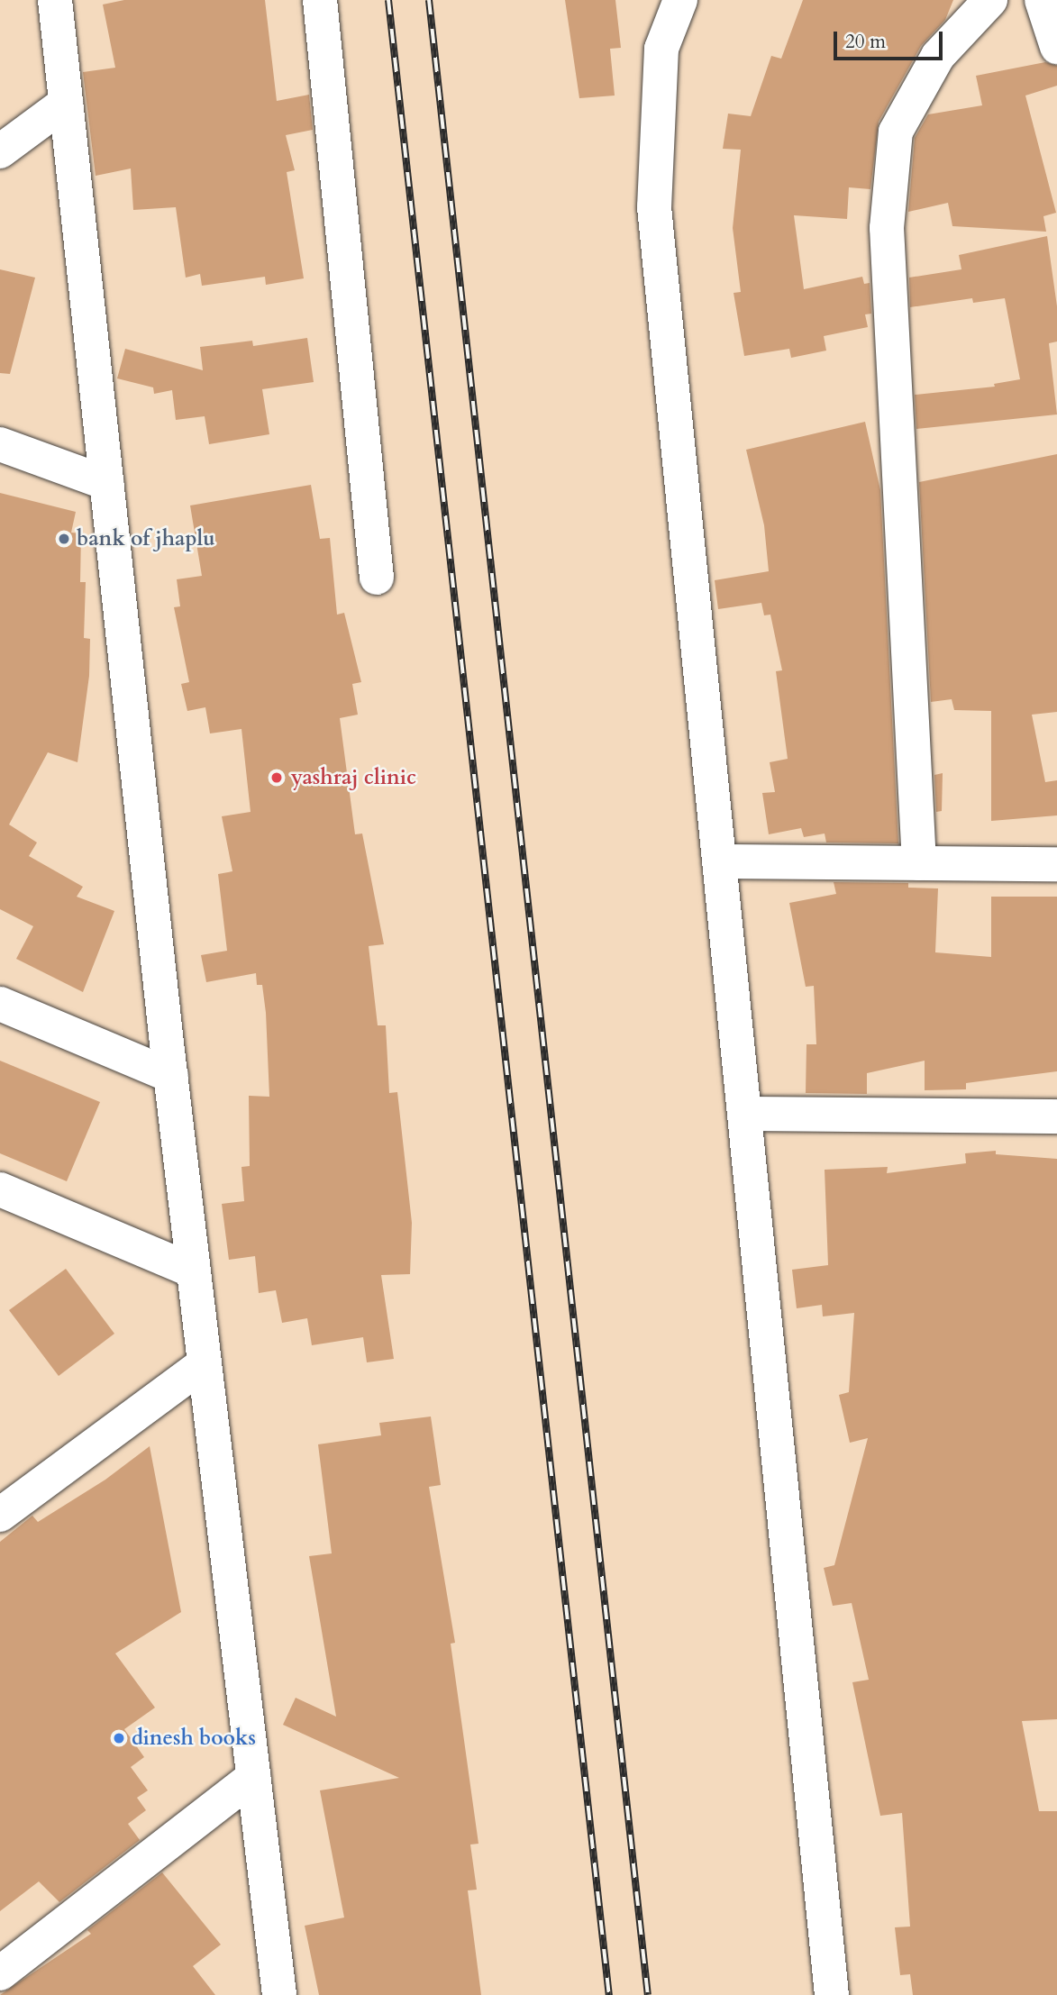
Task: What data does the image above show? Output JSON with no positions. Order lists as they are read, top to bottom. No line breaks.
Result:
{"places":["bank of jhaplu","yashraj clinic","dinesh books"],"scale_bar":"20 m"}
